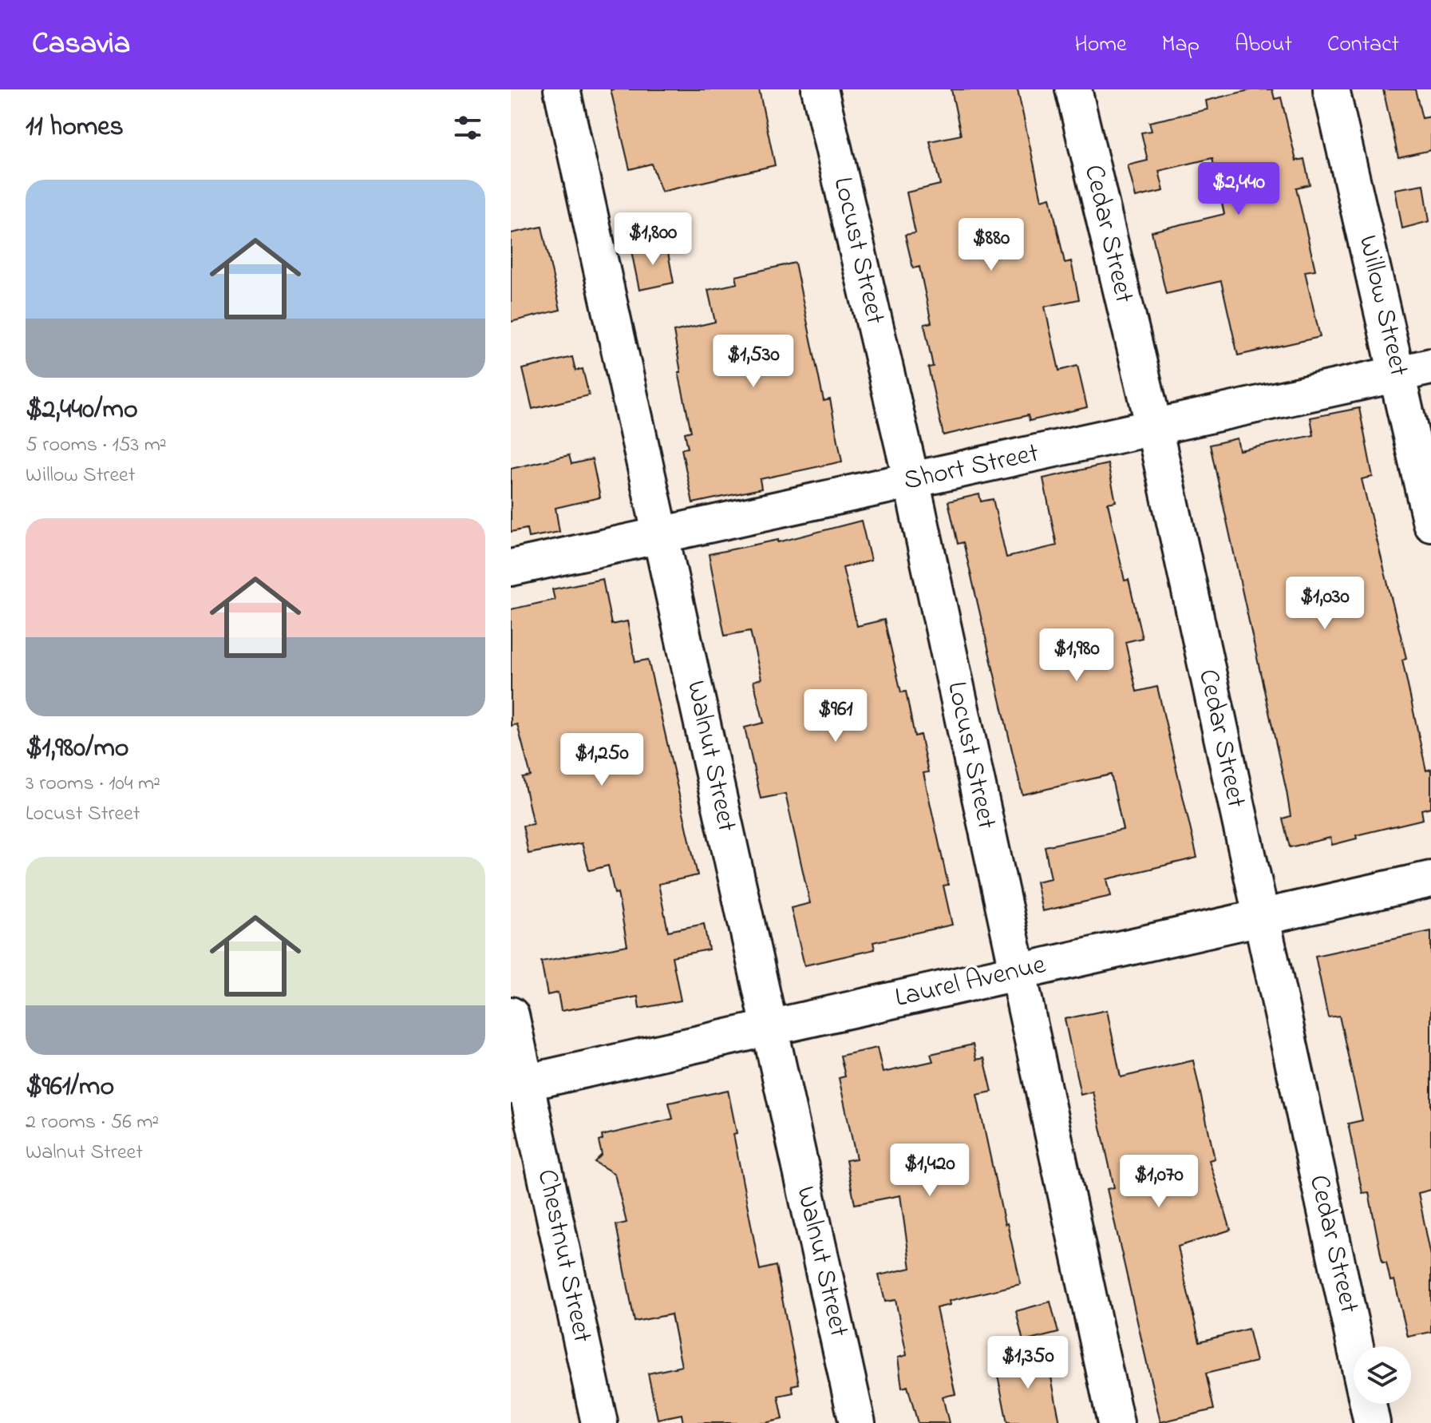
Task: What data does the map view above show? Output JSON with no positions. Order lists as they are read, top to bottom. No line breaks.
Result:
{"streets":{"street":["Cedar Street","Locust Street","Willow Street","Short Street","Walnut Street","Laurel Avenue","Chestnut Street"]},"crossings":[["Cedar Street","Short Street"],["Cedar Street","Laurel Avenue"],["Locust Street","Short Street"],["Locust Street","Laurel Avenue"],["Willow Street","Short Street"],["Short Street","Walnut Street"],["Walnut Street","Laurel Avenue"],["Laurel Avenue","Chestnut Street"]],"page":{"header":"Casavia","nav":["Home","Map","About","Contact"],"heading":"11 homes","price":["$2,440","$1,800","$880","$1,530","$1,030","$1,980","$961","$1,250","$1,420","$1,070","$1,350"],"list":[{"name":"$2,440/mo","note":"5 rooms · 153 m² · Willow Street"},{"name":"$1,980/mo","note":"3 rooms · 104 m² · Locust Street"},{"name":"$961/mo","note":"2 rooms · 56 m² · Walnut Street"}]}}
